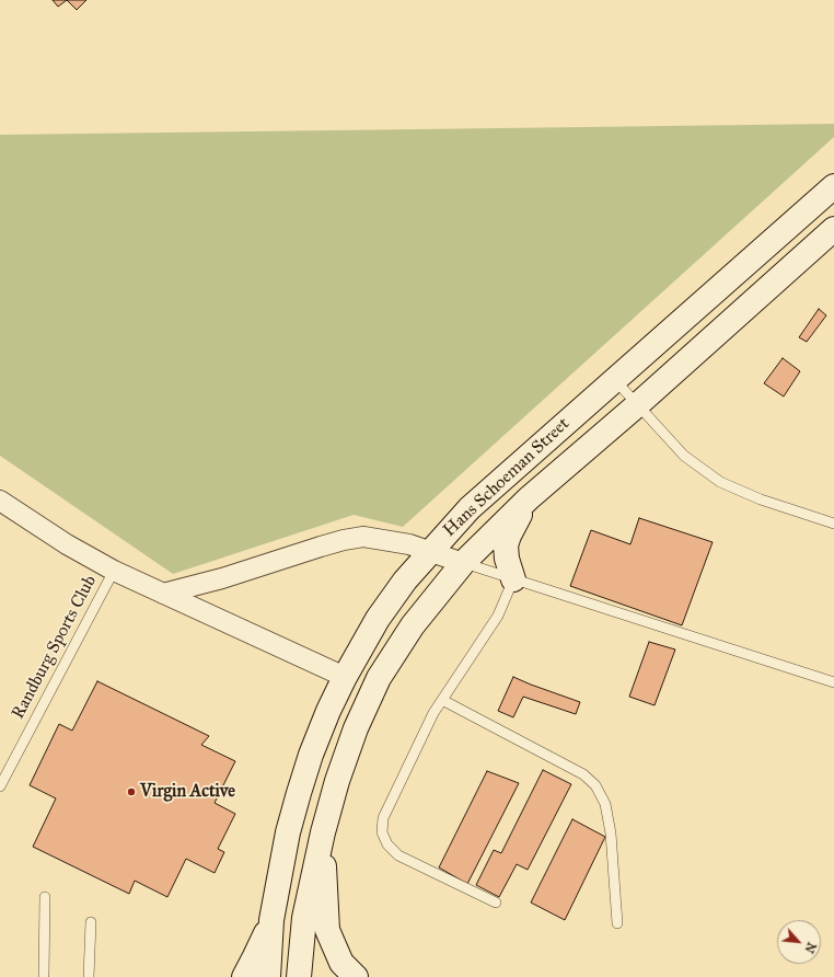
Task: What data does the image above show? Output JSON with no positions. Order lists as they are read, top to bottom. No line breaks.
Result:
{"streets":{"main road":["Hans Schoeman Street"],"lane":["Randburg Sports Club"]},"places":["Virgin Active"],"north":"bottom right"}
